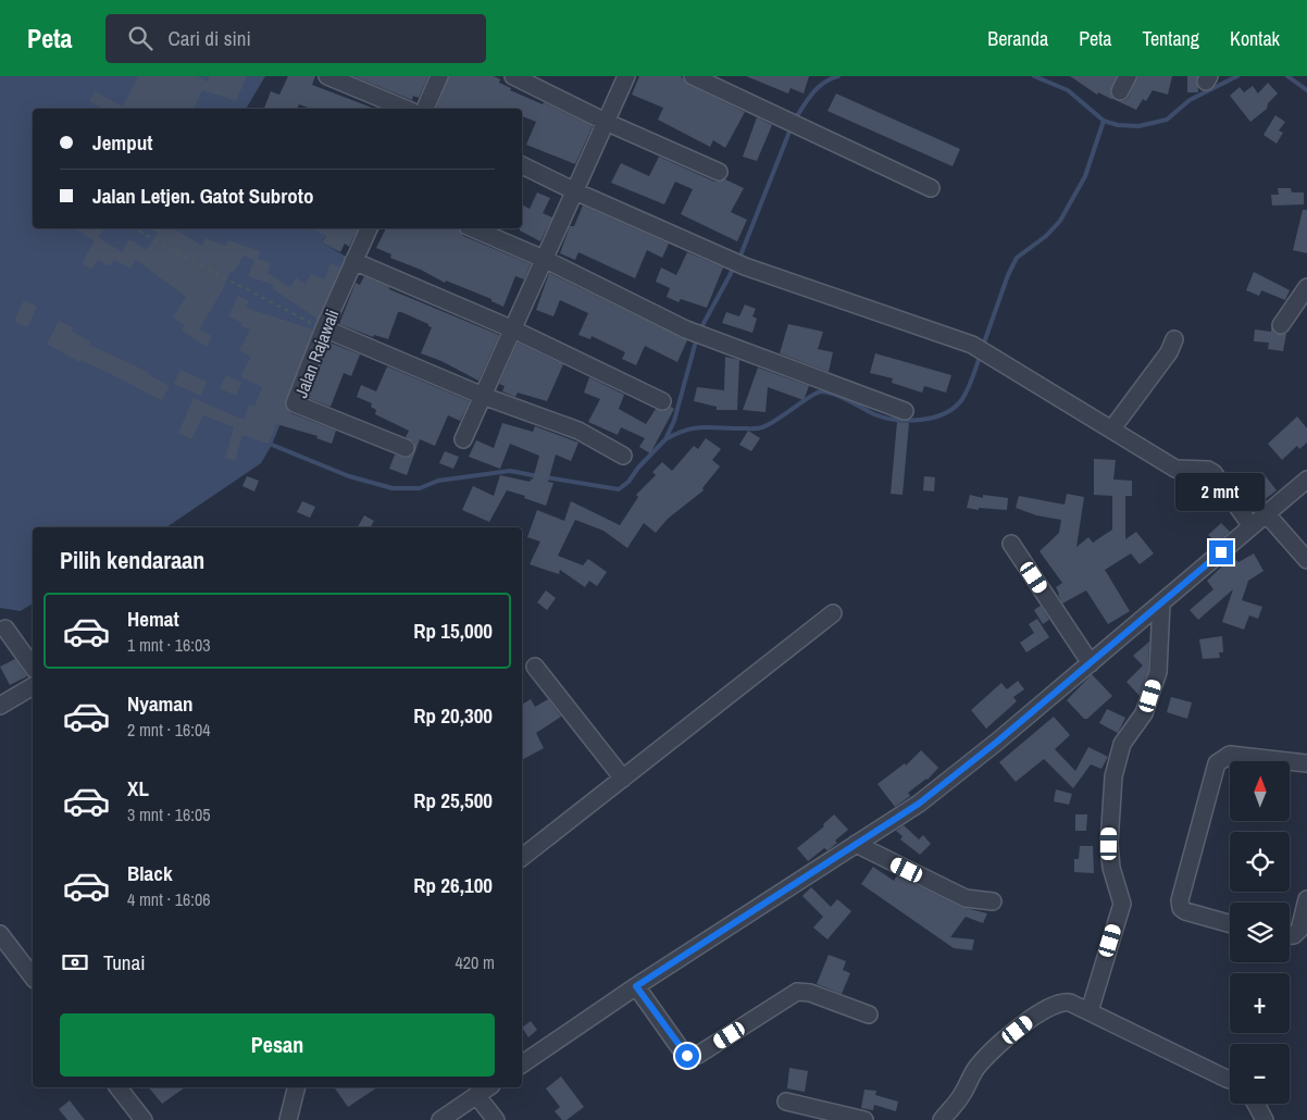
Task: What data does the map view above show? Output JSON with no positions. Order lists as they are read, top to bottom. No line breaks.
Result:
{"streets":{"street":["Jalan Rajawali"]},"north":"top","page":{"header":"Peta","search":"Cari di sini","nav":["Beranda","Peta","Tentang","Kontak"],"banner":["Jemput","Jalan Letjen. Gatot Subroto"],"bubble":"2 mnt","heading":"Pilih kendaraan","list":[{"name":"Hemat","note":"1 mnt · 16:03","value":"Rp 15,000"},{"name":"Nyaman","note":"2 mnt · 16:04","value":"Rp 20,300"},{"name":"XL","note":"3 mnt · 16:05","value":"Rp 25,500"},{"name":"Black","note":"4 mnt · 16:06","value":"Rp 26,100"}],"map_buttons":["+","−"],"pay":["Tunai","420 m"],"buttons":"Pesan"}}
